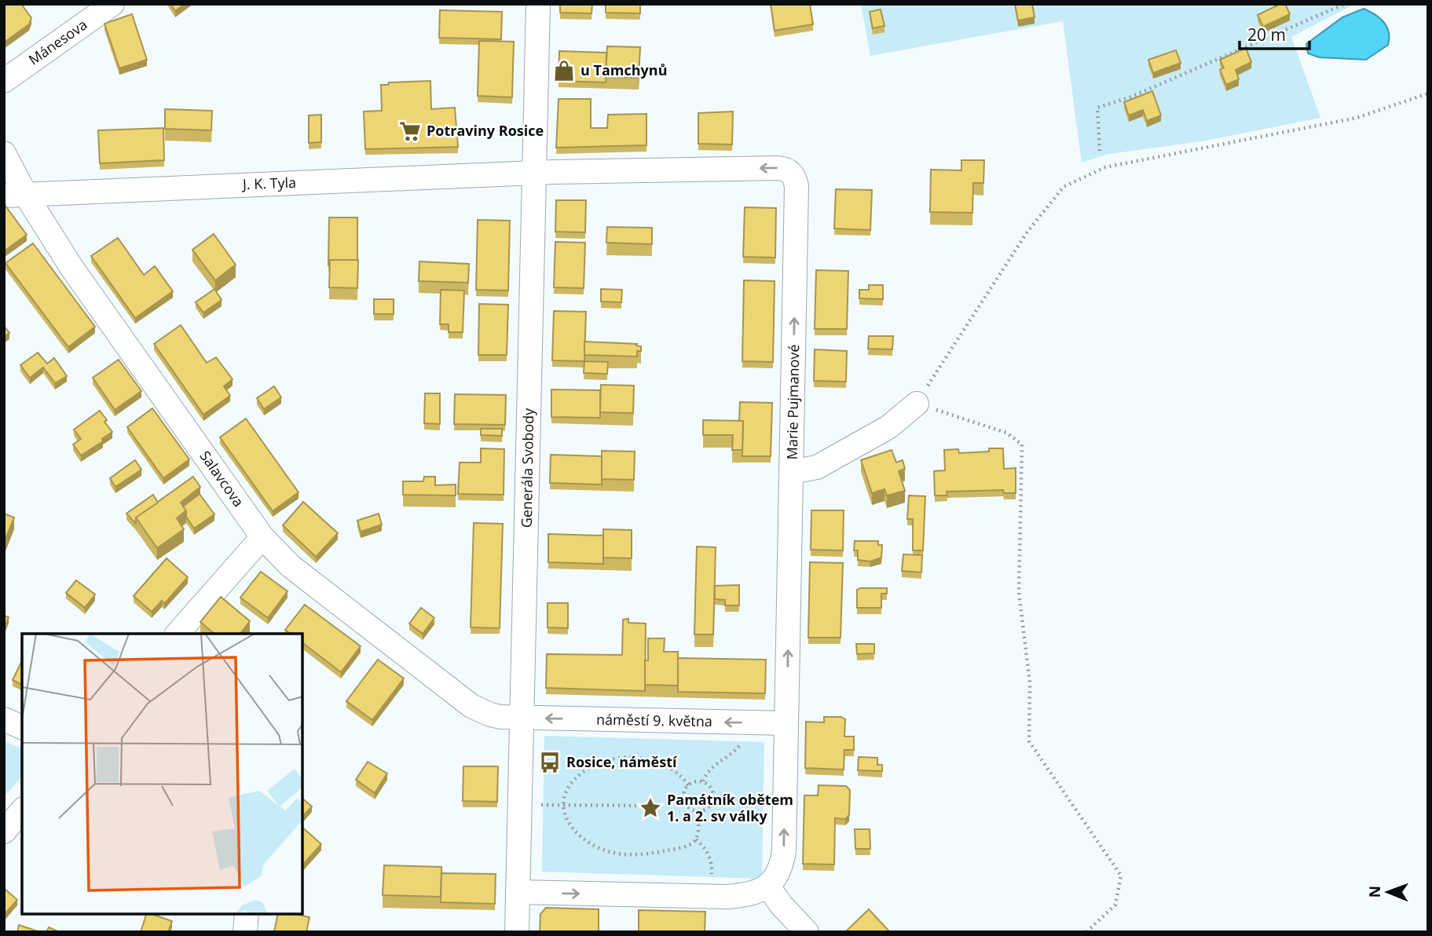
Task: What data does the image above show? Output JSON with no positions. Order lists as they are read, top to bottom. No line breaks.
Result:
{"streets":{"street":["Mánesova","J. K. Tyla","Marie Pujmanové","Generála Svobody","Salavcova","náměstí 9. května"]},"crossings":[["J. K. Tyla","Marie Pujmanové"],["J. K. Tyla","Generála Svobody"],["J. K. Tyla","Salavcova"],["Marie Pujmanové","Generála Svobody"],["Marie Pujmanové","náměstí 9. května"],["Generála Svobody","Salavcova"],["Generála Svobody","náměstí 9. května"],["Salavcova","náměstí 9. května"]],"places":{"shop":["u Tamchynů"],"supermarket":["Potraviny Rosice"],"bus stop":["Rosice, náměstí"],"place":["Památník obětem 1. a 2. sv války"]},"scale_bar":"20 m","north":"left"}
